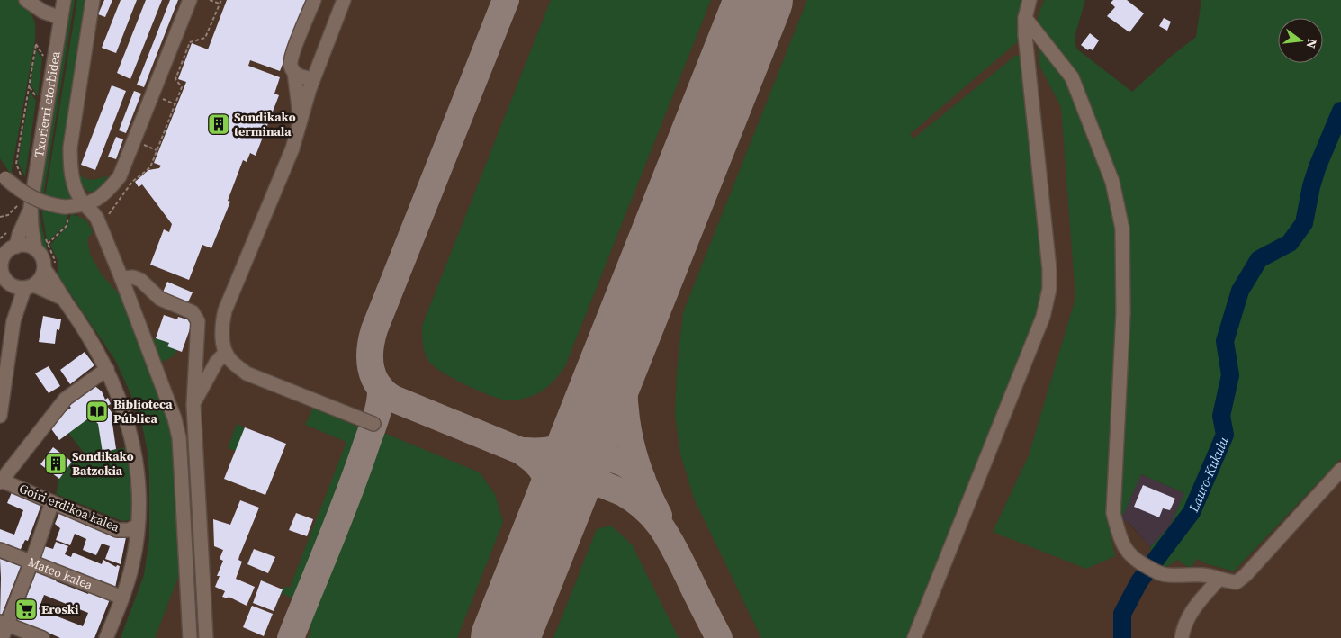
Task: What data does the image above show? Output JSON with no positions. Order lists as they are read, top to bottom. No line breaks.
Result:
{"streets":{"street":["Txorierri etorbidea","Goiri erdikoa kalea","Mateo kalea"]},"water":["Lauro-Kukulu"],"places":{"building":["Sondikako terminala","Sondikako Batzokia"],"library":["Biblioteca Pública"],"supermarket":["Eroski"]},"north":"right"}
